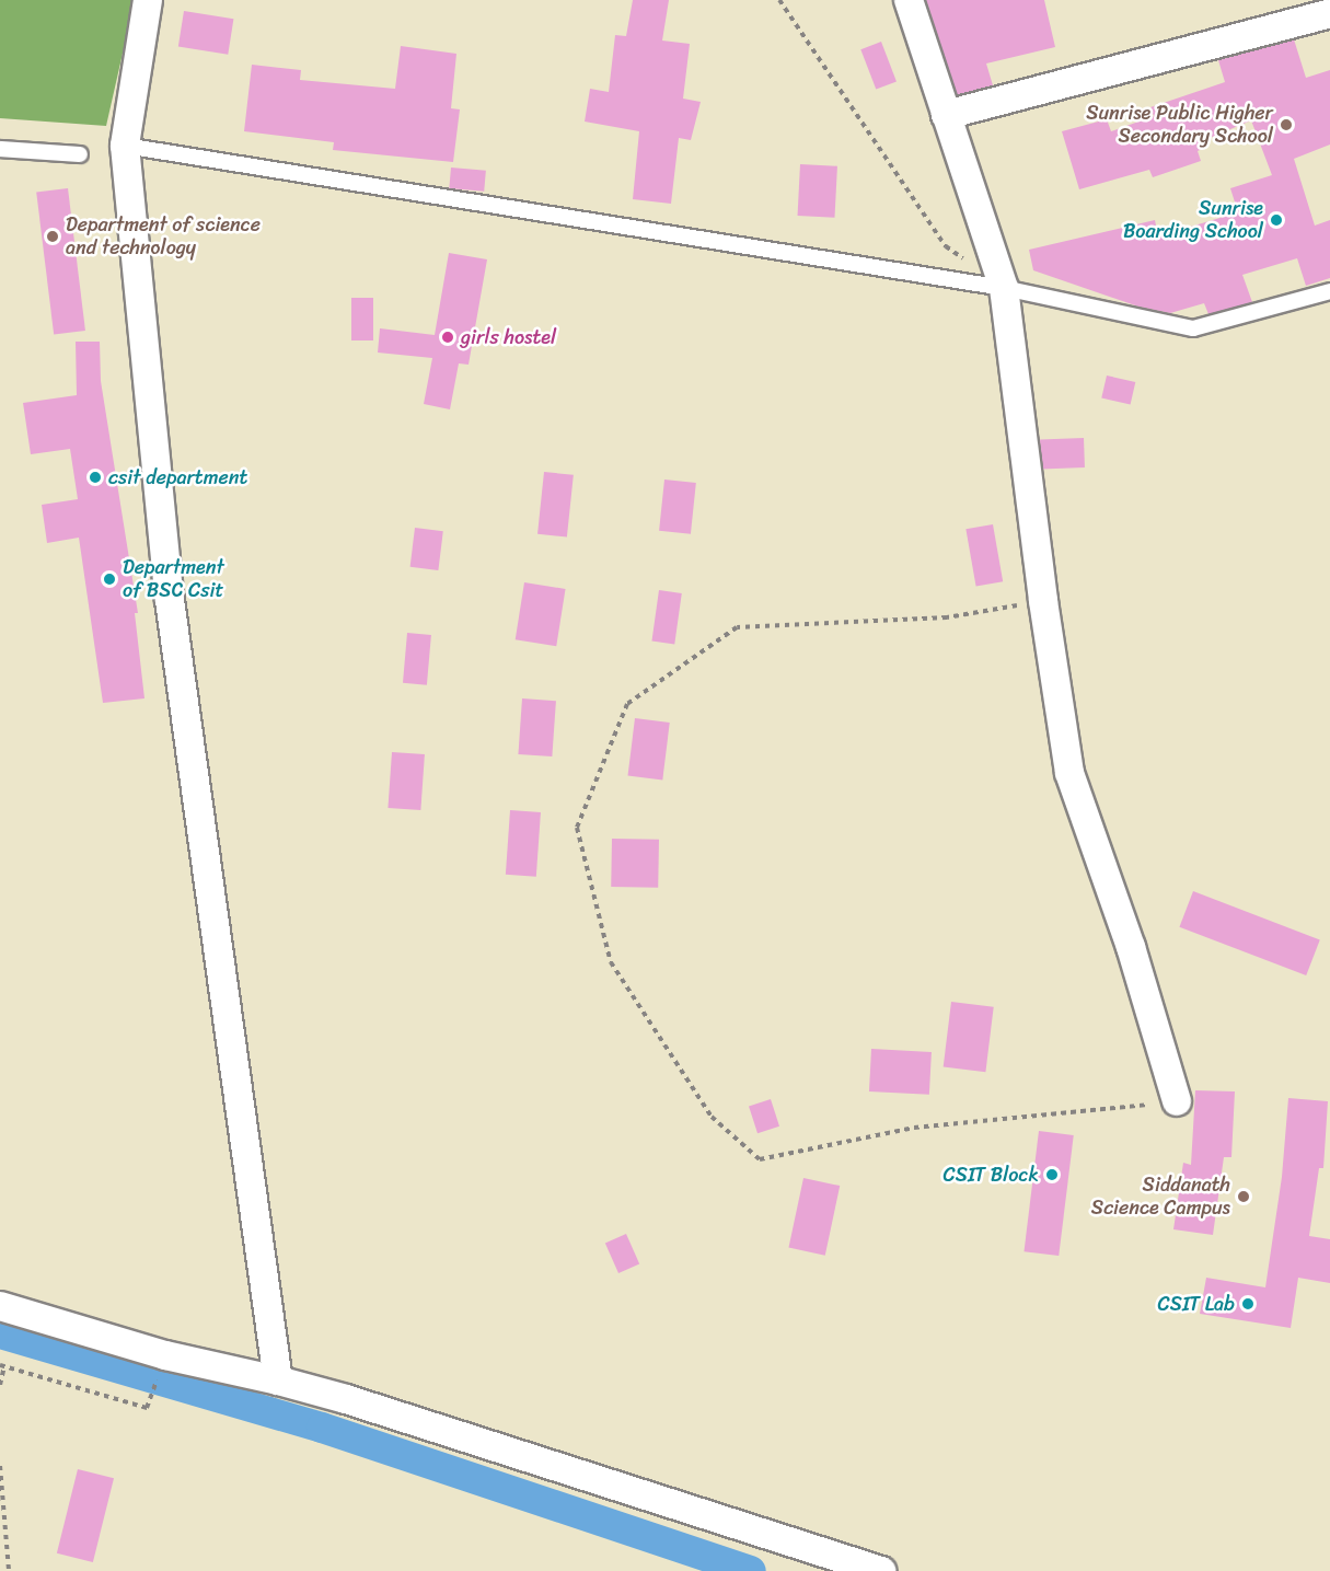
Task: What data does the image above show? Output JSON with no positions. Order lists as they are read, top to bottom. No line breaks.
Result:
{"places":["Sunrise Public Higher Secondary School","Sunrise Boarding School","Department of science and technology","girls hostel","csit department","Department of BSC Csit","CSIT Block","Siddanath Science Campus","CSIT Lab"]}
